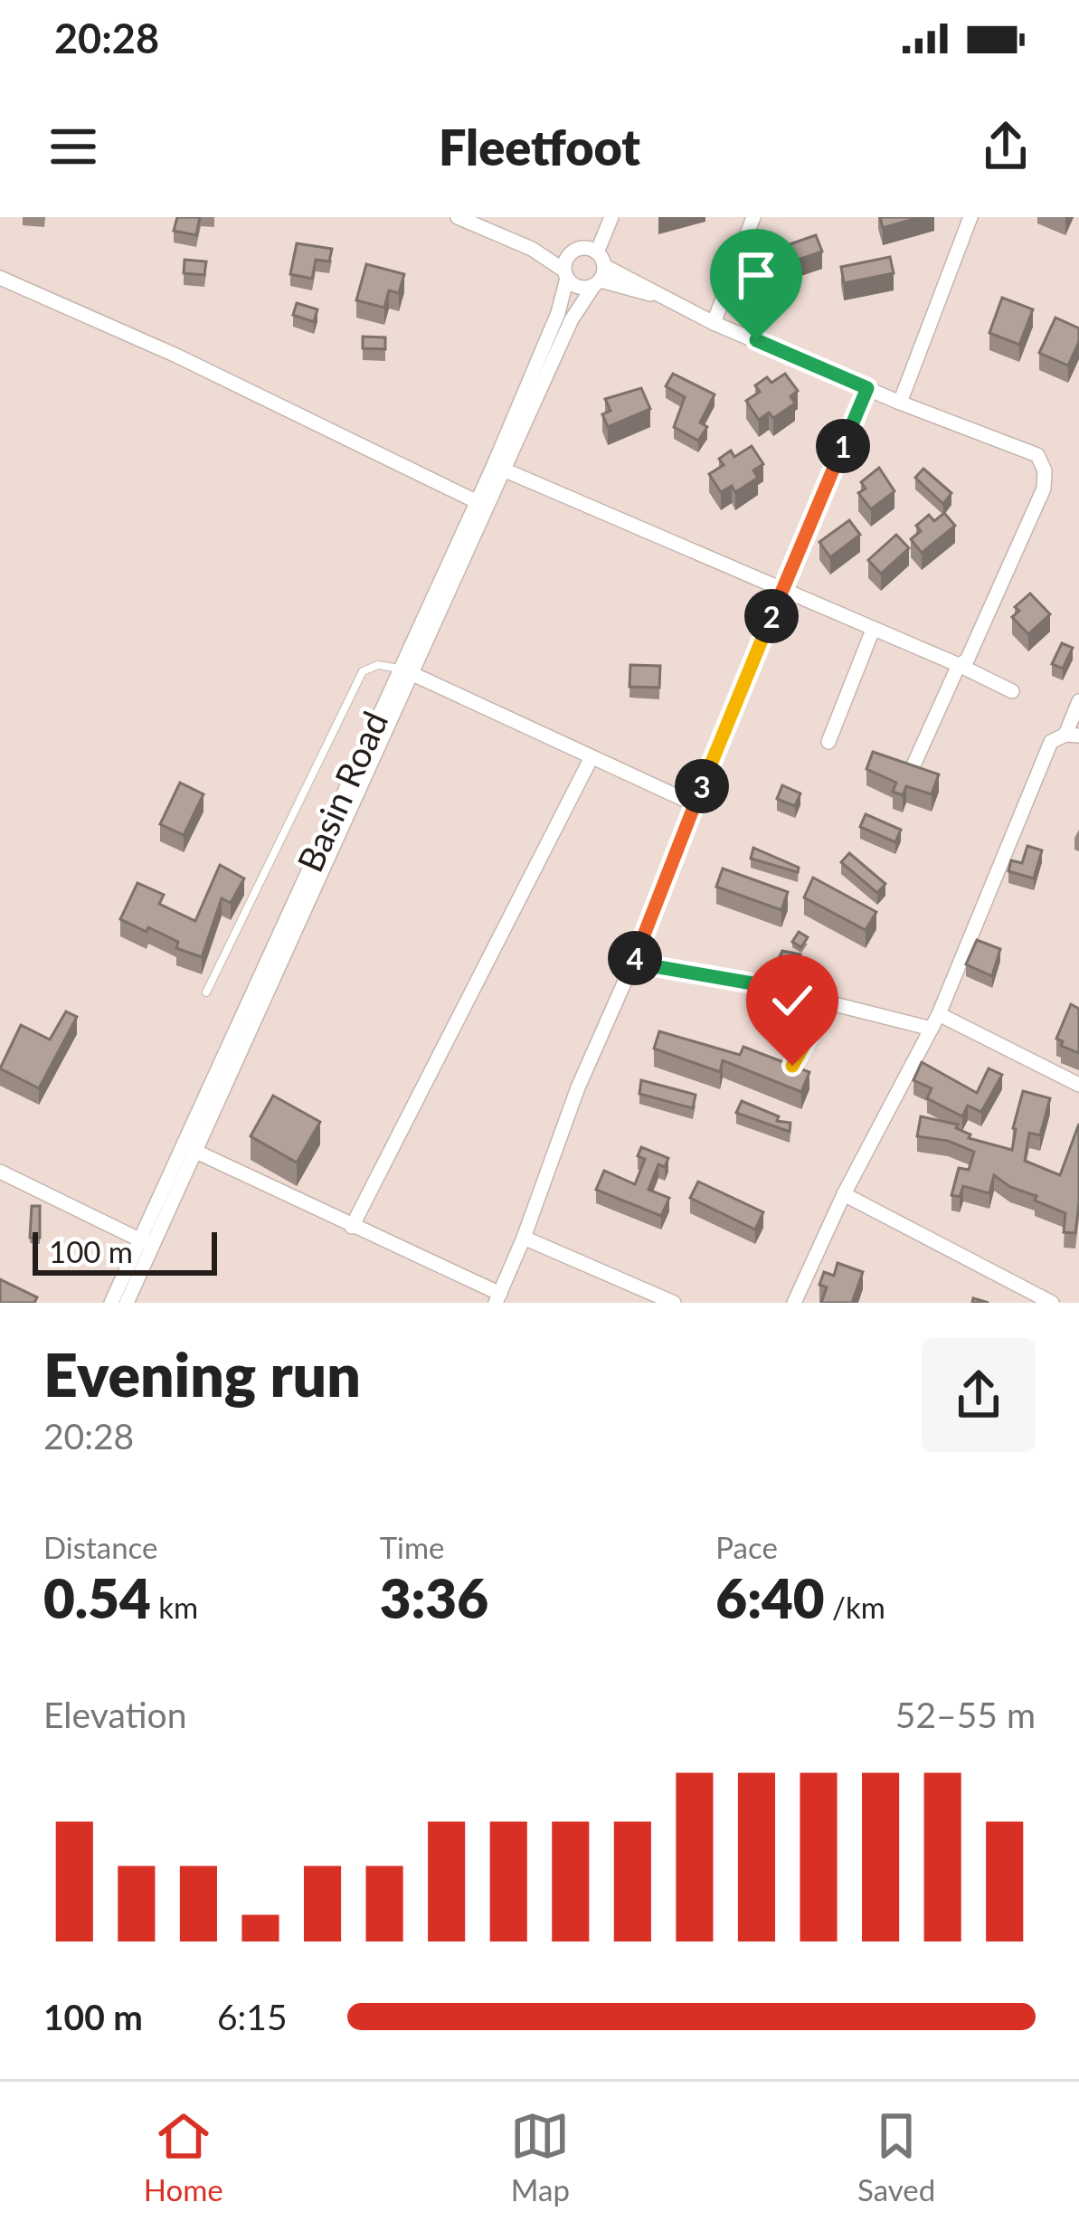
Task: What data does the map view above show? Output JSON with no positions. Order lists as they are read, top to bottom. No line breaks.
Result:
{"streets":{"street":["Basin Road"]},"scale_bar":"100 m","page":{"status":"20:28","header":"Fleetfoot","pins":["1","2","3","4"],"scale":"100 m","heading":["Evening run","20:28"],"stats":[["Distance","0.54 km"],["Time","3:36"],["Pace","6:40 /km"]],"chart":["Elevation","52–55 m"],"list":[{"name":"100 m","note":"6:15"}],"tabs":["Home","Map","Saved"]}}
